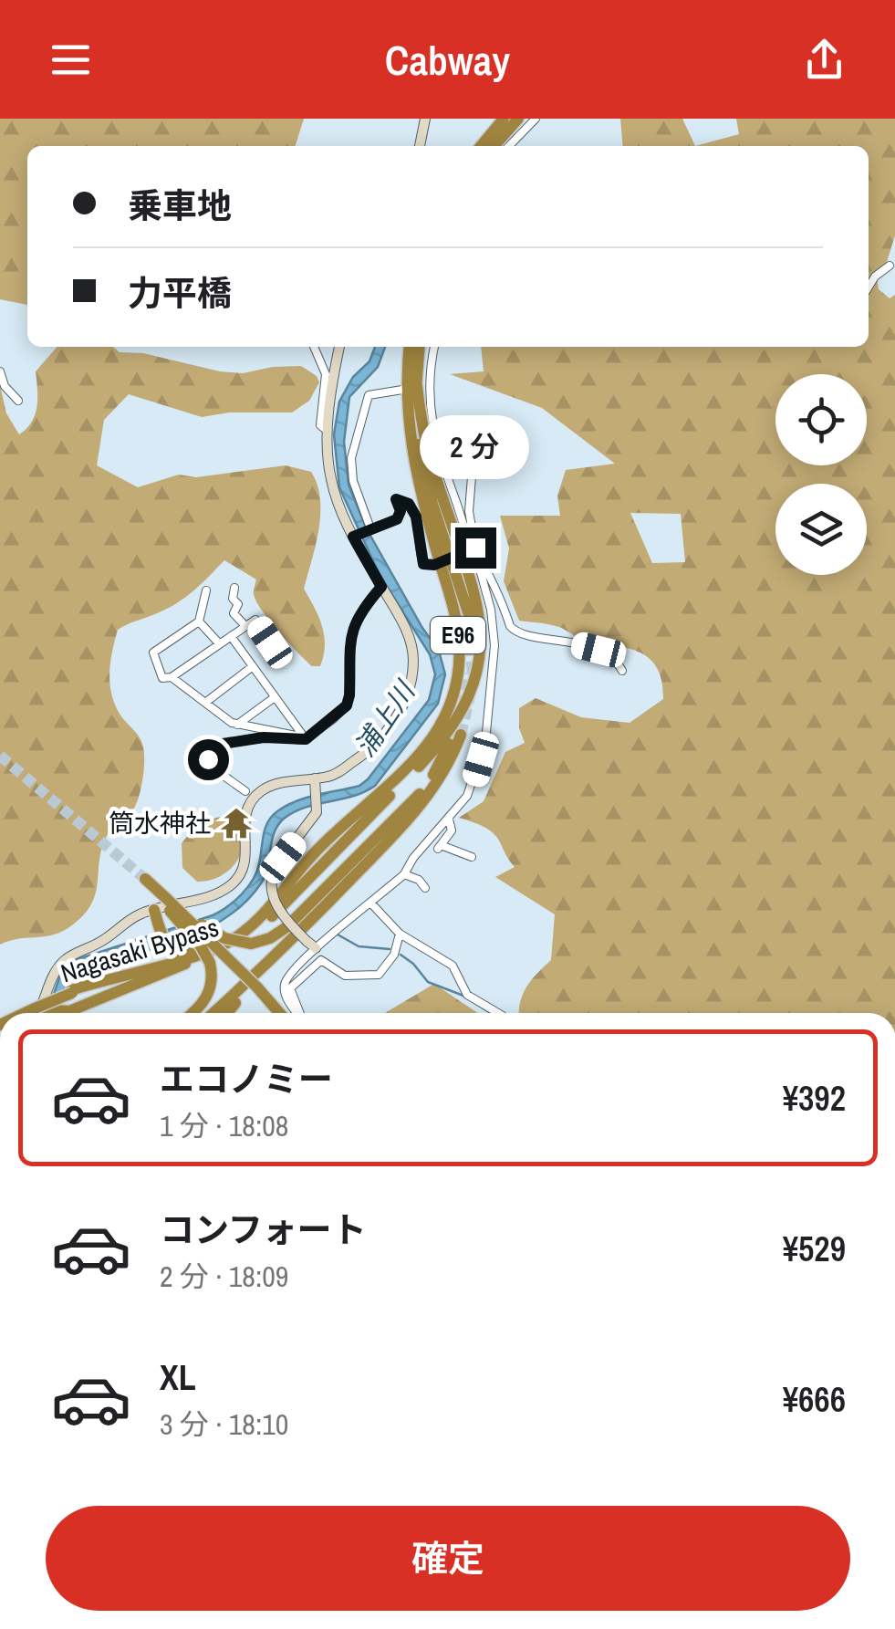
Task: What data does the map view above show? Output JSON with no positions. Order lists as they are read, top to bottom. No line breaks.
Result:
{"streets":{"highway":["E96","Nagasaki Bypass"]},"water":["浦上川"],"places":{"temple":["筒水神社"]},"page":{"header":"Cabway","banner":["乗車地","力平橋"],"bubble":"2 分","list":[{"name":"エコノミー","note":"1 分 · 18:08","value":"¥392"},{"name":"コンフォート","note":"2 分 · 18:09","value":"¥529"},{"name":"XL","note":"3 分 · 18:10","value":"¥666"}],"buttons":"確定"}}
